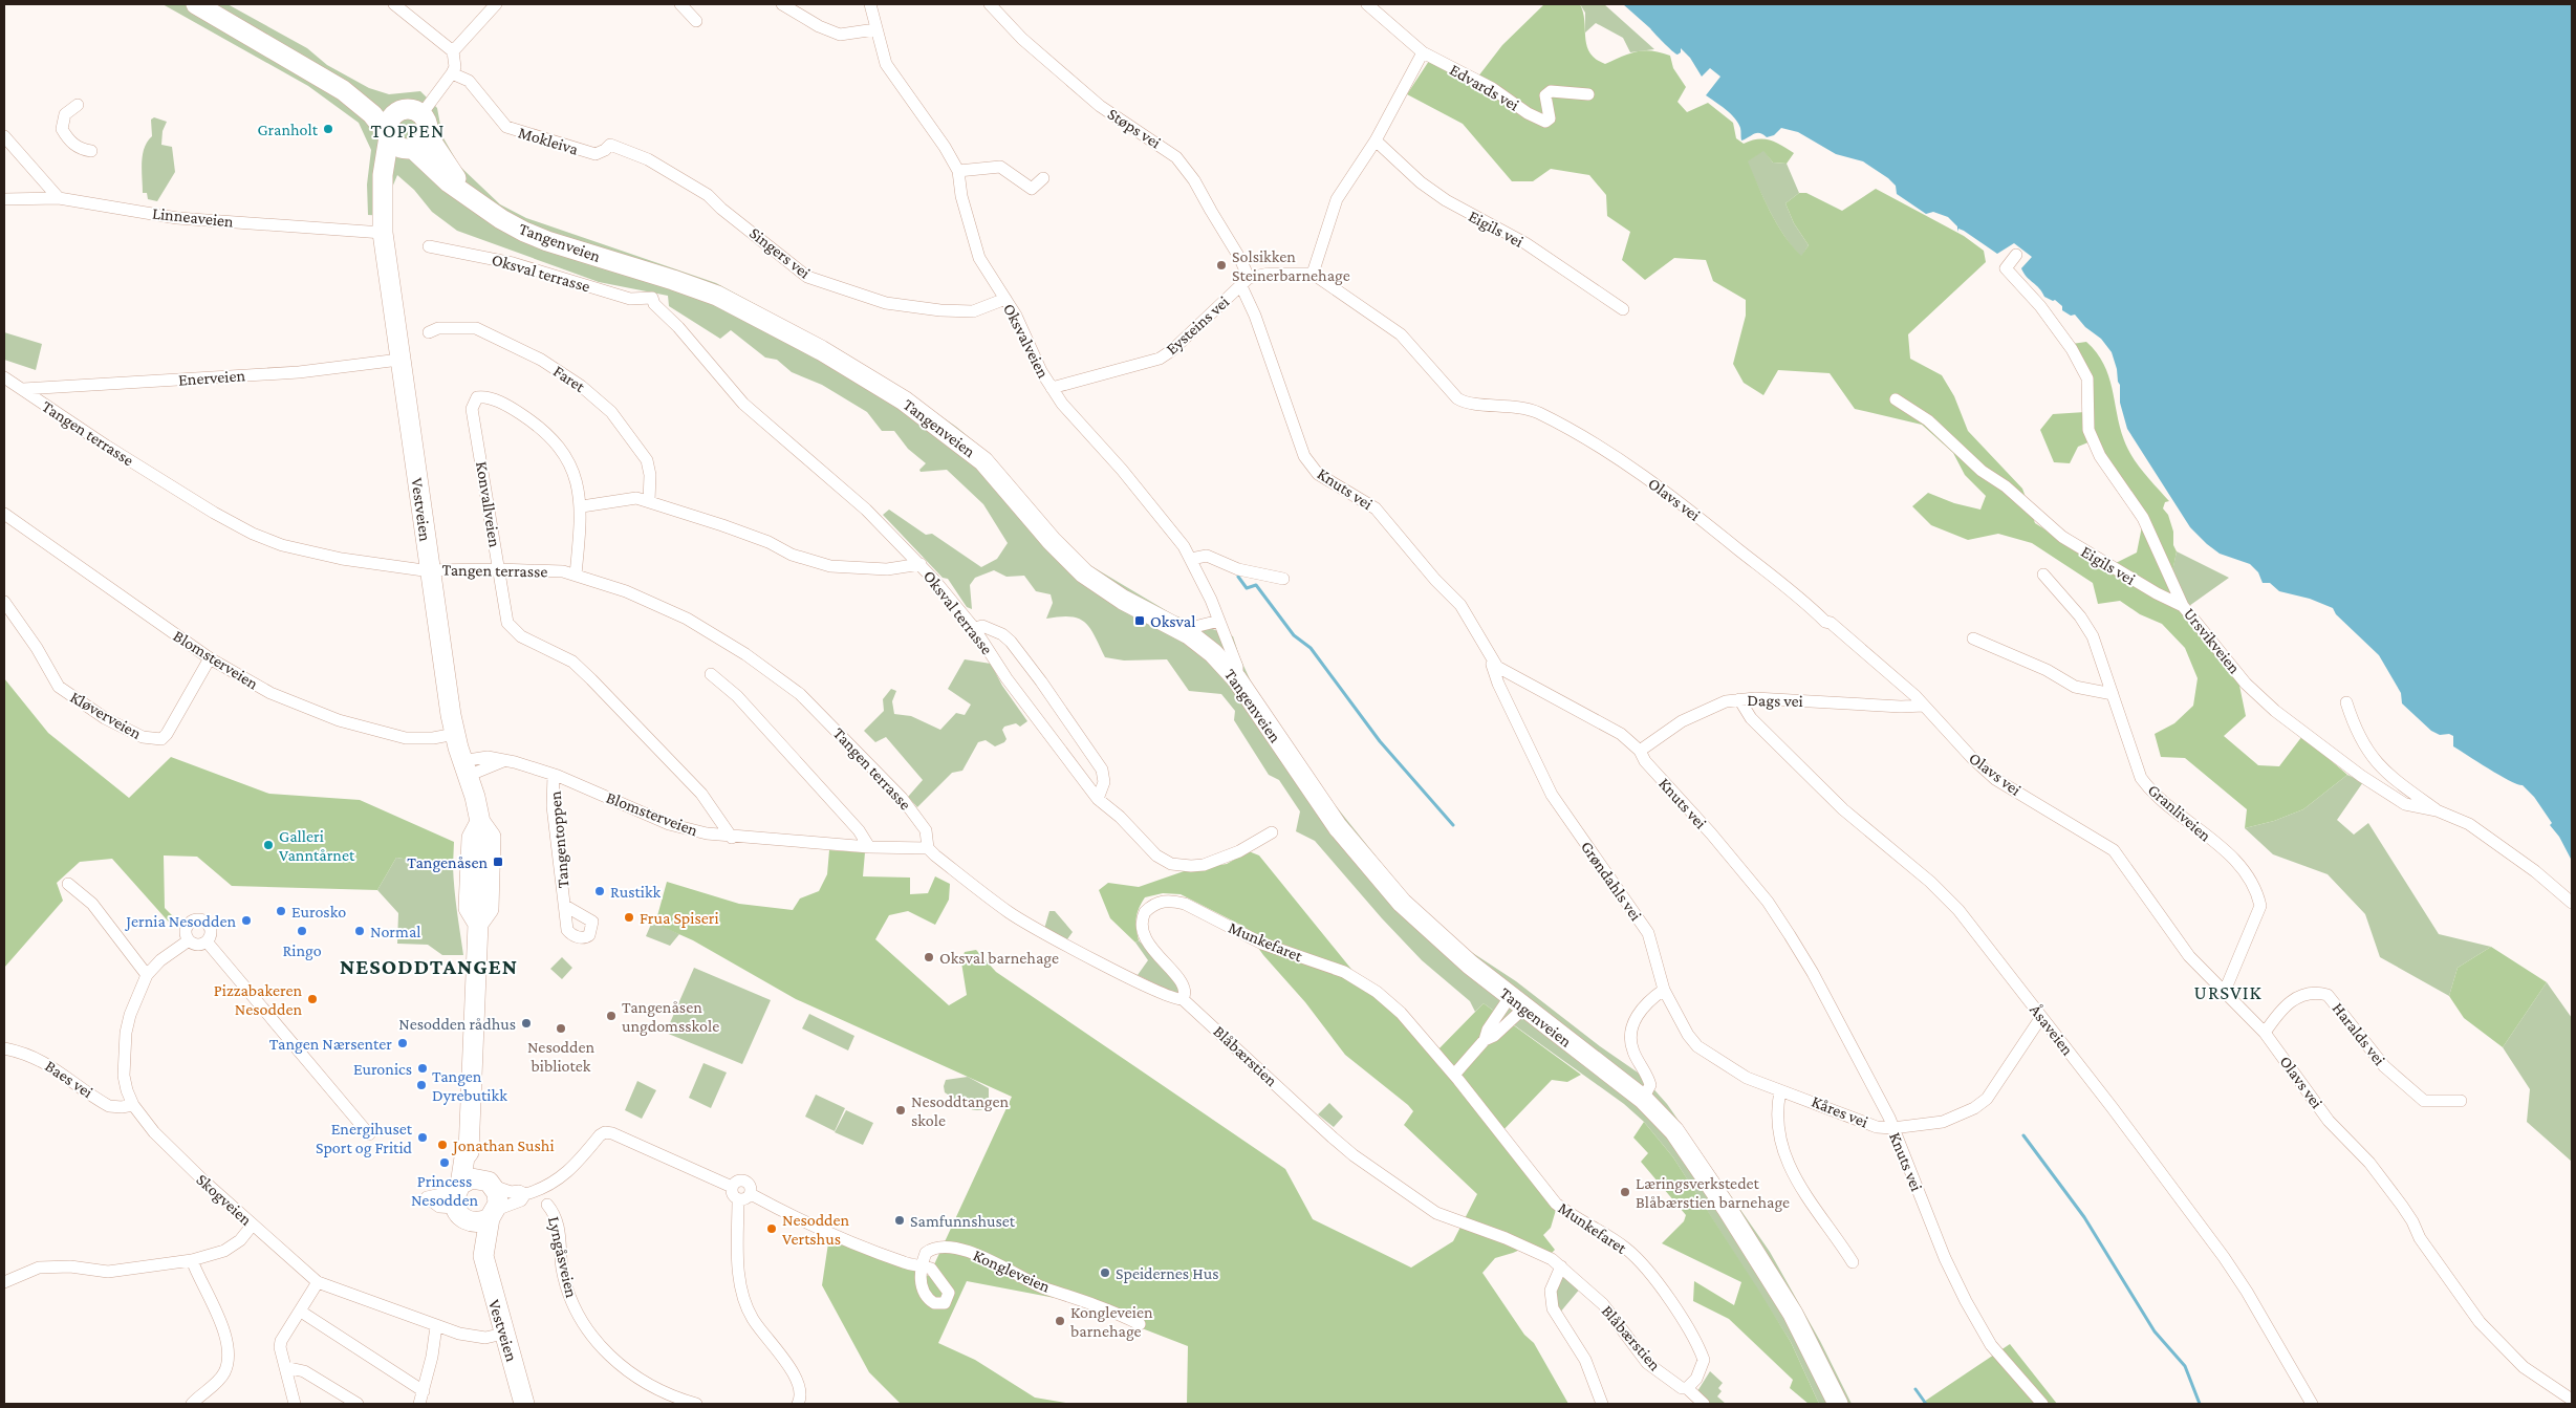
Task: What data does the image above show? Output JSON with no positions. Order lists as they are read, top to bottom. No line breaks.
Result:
{"streets":{"main road":["Tangenveien","Vestveien"],"street":["Edvards vei","Støps vei","Mokleiva","Linneaveien","Eigils vei","Singers vei","Oksval terrasse","Eysteins vei","Oksvalveien","Enerveien","Faret","Tangen terrasse","Knuts vei","Olavs vei","Konvallveien","Ursvikveien","Blomsterveien","Dags vei","Kløverveien","Granliveien","Tangentoppen","Grøndahls vei","Munkefaret","Åsaveien","Haralds vei","Blåbærstien","Baes vei","Kåres vei","Skogveien","Lyngåsveien","Kongleveien"]},"crossings":[["Støps vei","Eysteins vei"],["Støps vei","Knuts vei"],["Mokleiva","Singers vei"],["Linneaveien","Vestveien"],["Eigils vei","Ursvikveien"],["Tangenveien","Oksvalveien"],["Tangenveien","Vestveien"],["Singers vei","Oksvalveien"],["Eysteins vei","Oksvalveien"],["Eysteins vei","Knuts vei"],["Eysteins vei","Olavs vei"],["Enerveien","Tangen terrasse"],["Enerveien","Vestveien"],["Tangen terrasse","Konvallveien"],["Tangen terrasse","Vestveien"],["Tangen terrasse","Blomsterveien"],["Tangen terrasse","Blåbærstien"],["Knuts vei","Dags vei"],["Knuts vei","Grøndahls vei"],["Knuts vei","Kåres vei"],["Olavs vei","Dags vei"],["Olavs vei","Granliveien"],["Olavs vei","Haralds vei"],["Konvallveien","Blomsterveien"],["Vestveien","Blomsterveien"],["Vestveien","Skogveien"],["Vestveien","Kongleveien"],["Blomsterveien","Kløverveien"],["Blomsterveien","Tangentoppen"],["Blomsterveien","Blåbærstien"],["Dags vei","Åsaveien"],["Grøndahls vei","Kåres vei"],["Munkefaret","Blåbærstien"],["Åsaveien","Kåres vei"],["Baes vei","Skogveien"]],"districts":["TOPPEN","NESODDTANGEN","URSVIK"],"places":{"other":["Granholt","Solsikken Steinerbarnehage","Galleri Vanntårnet","Rustikk","Eurosko","Frua Spiseri","Jernia Nesodden","Ringo","Normal","Oksval barnehage","Pizzabakeren Nesodden","Tangenåsen ungdomsskole","Nesodden rådhus","Nesodden bibliotek","Tangen Nærsenter","Euronics","Tangen Dyrebutikk","Nesoddtangen skole","Energihuset Sport og Fritid","Jonathan Sushi","Princess Nesodden","Læringsverkstedet Blåbærstien barnehage","Samfunnshuset","Nesodden Vertshus","Speidernes Hus","Kongleveien barnehage"],"transit":["Oksval","Tangenåsen"]}}
